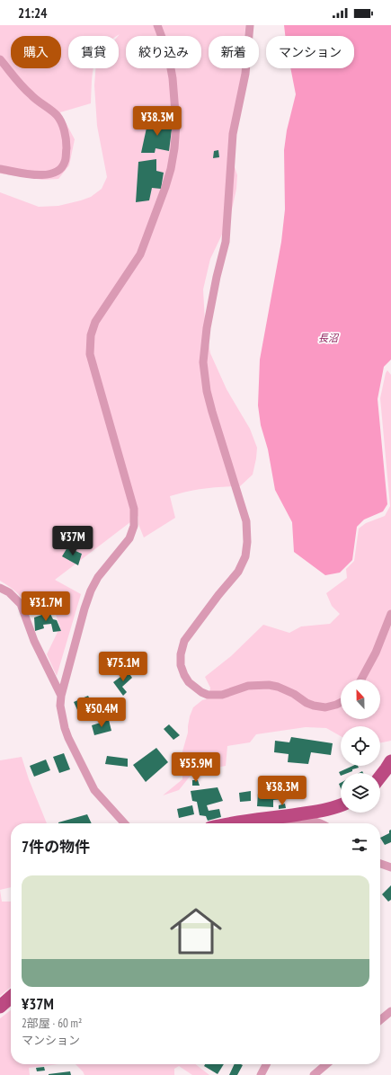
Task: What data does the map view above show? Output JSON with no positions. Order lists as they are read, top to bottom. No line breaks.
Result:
{"water":["長沼"],"north":"top","page":{"status":"21:24","chip":["購入","賃貸","絞り込み","新着","マンション"],"price":["¥38.3M","¥37M","¥31.7M","¥75.1M","¥50.4M","¥55.9M","¥38.3M"],"heading":"7件の物件","list":[{"name":"¥37M","note":"2部屋 · 60 m² · マンション"}]}}
